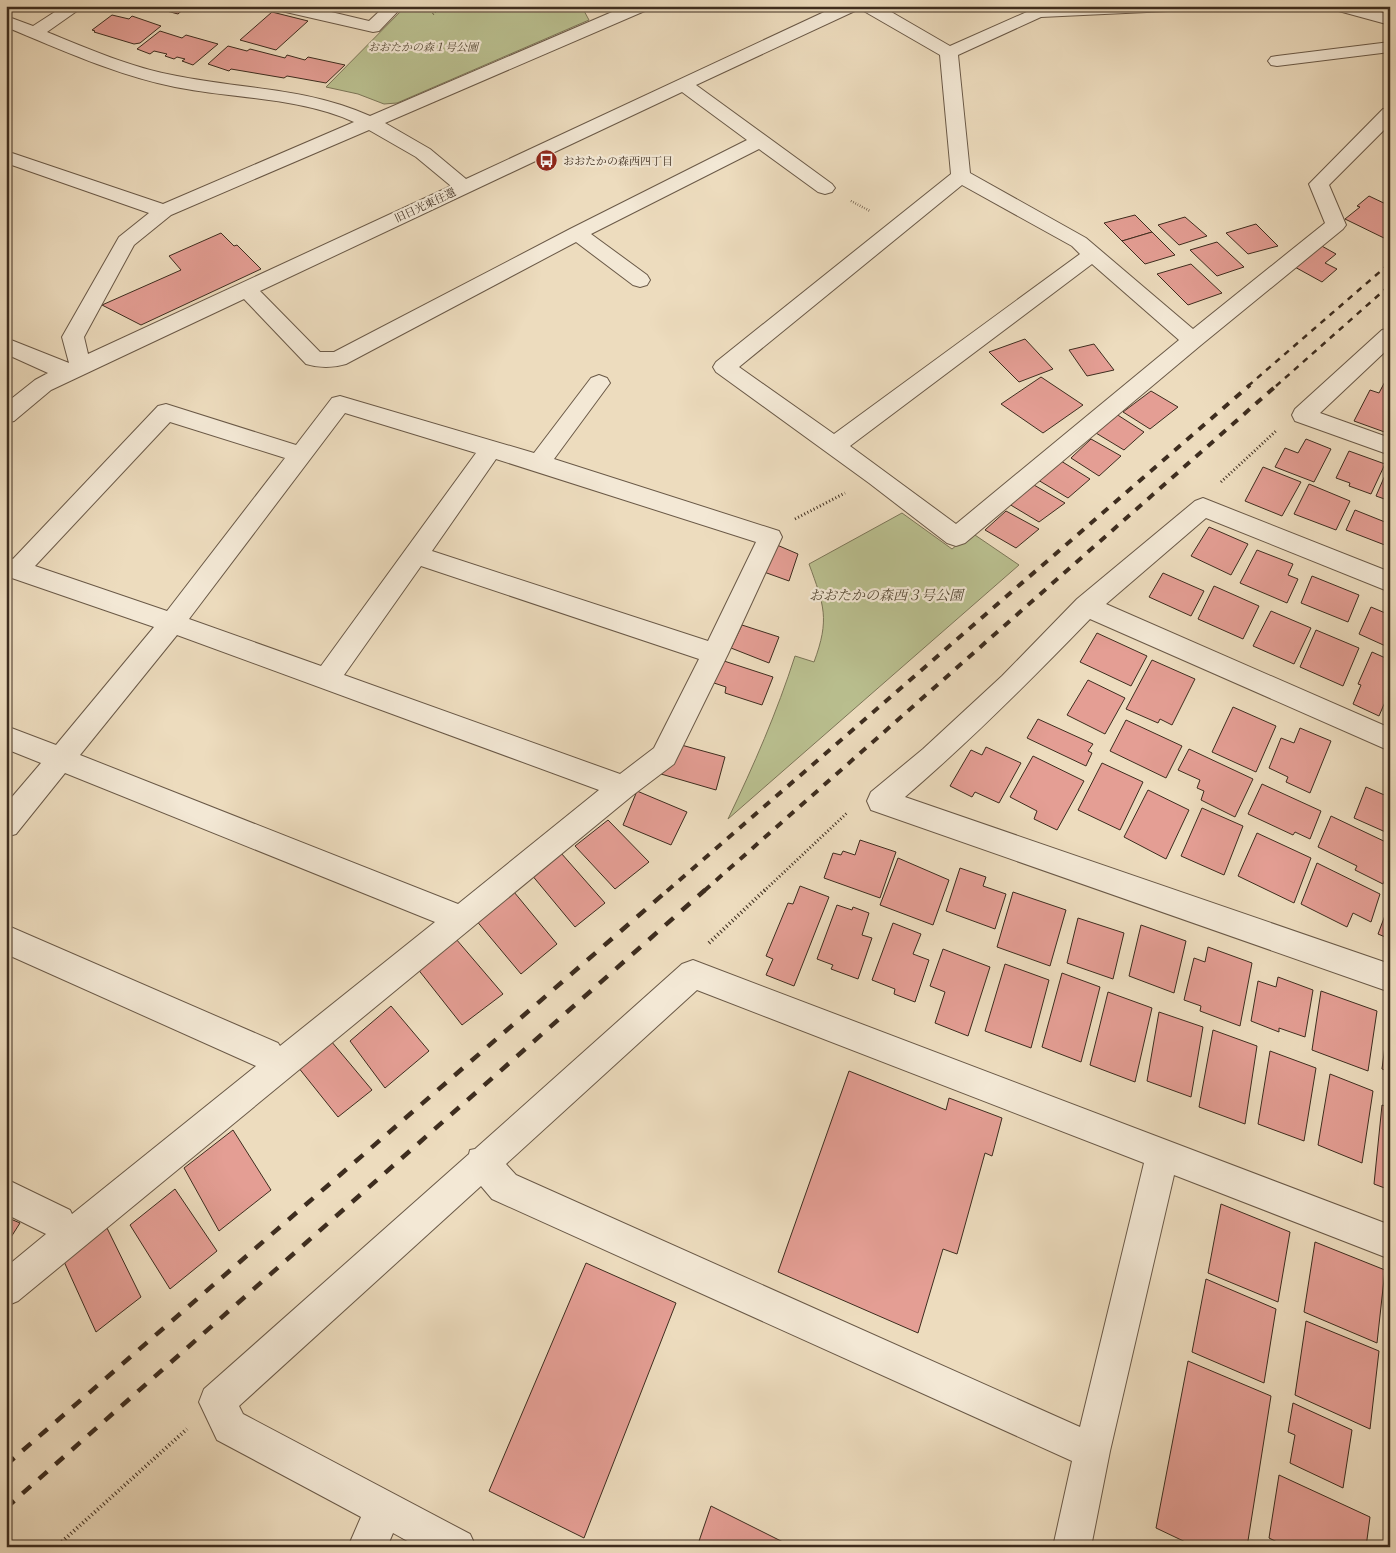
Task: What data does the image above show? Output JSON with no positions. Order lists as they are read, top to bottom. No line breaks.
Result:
{"streets":{"street":["旧日光東往還"]},"parks":["おおたかの森１号公園","おおたかの森西３号公園"],"places":{"bus stop":["おおたかの森西四丁目"]}}
